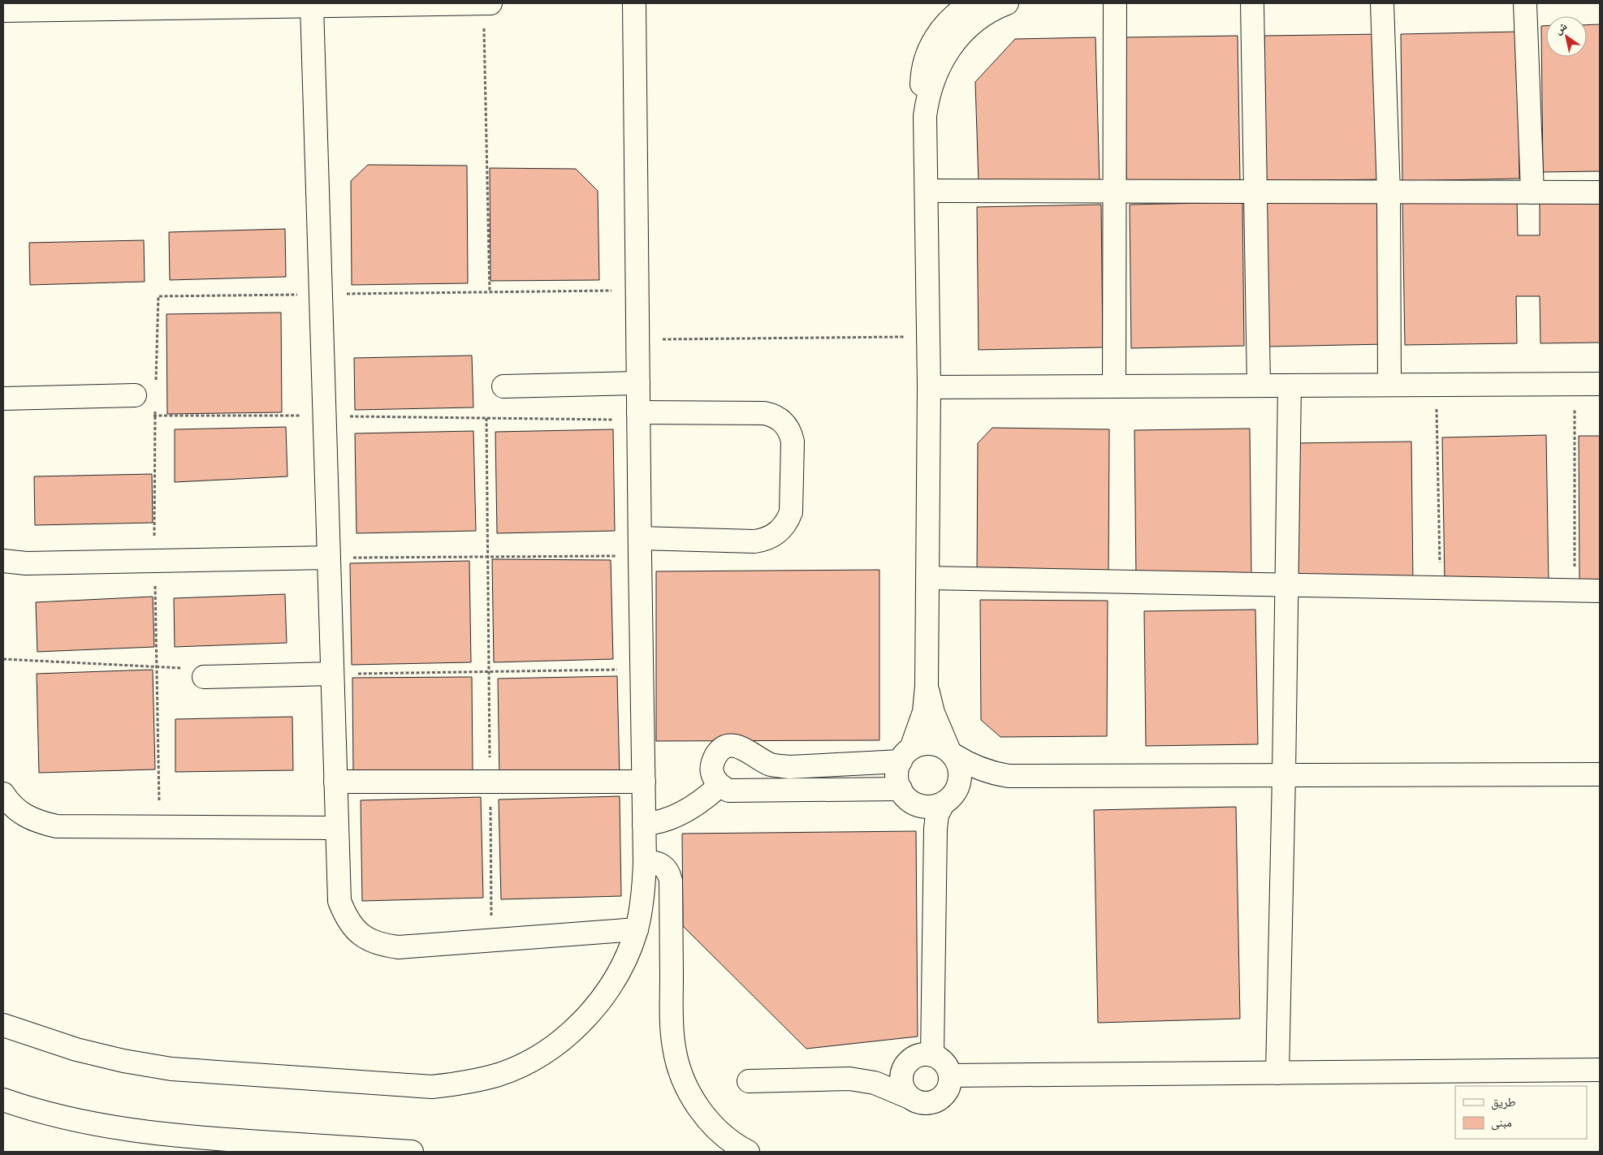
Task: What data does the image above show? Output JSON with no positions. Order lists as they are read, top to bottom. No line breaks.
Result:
{"legend":["طريق","مبنى"],"north":"top left"}
